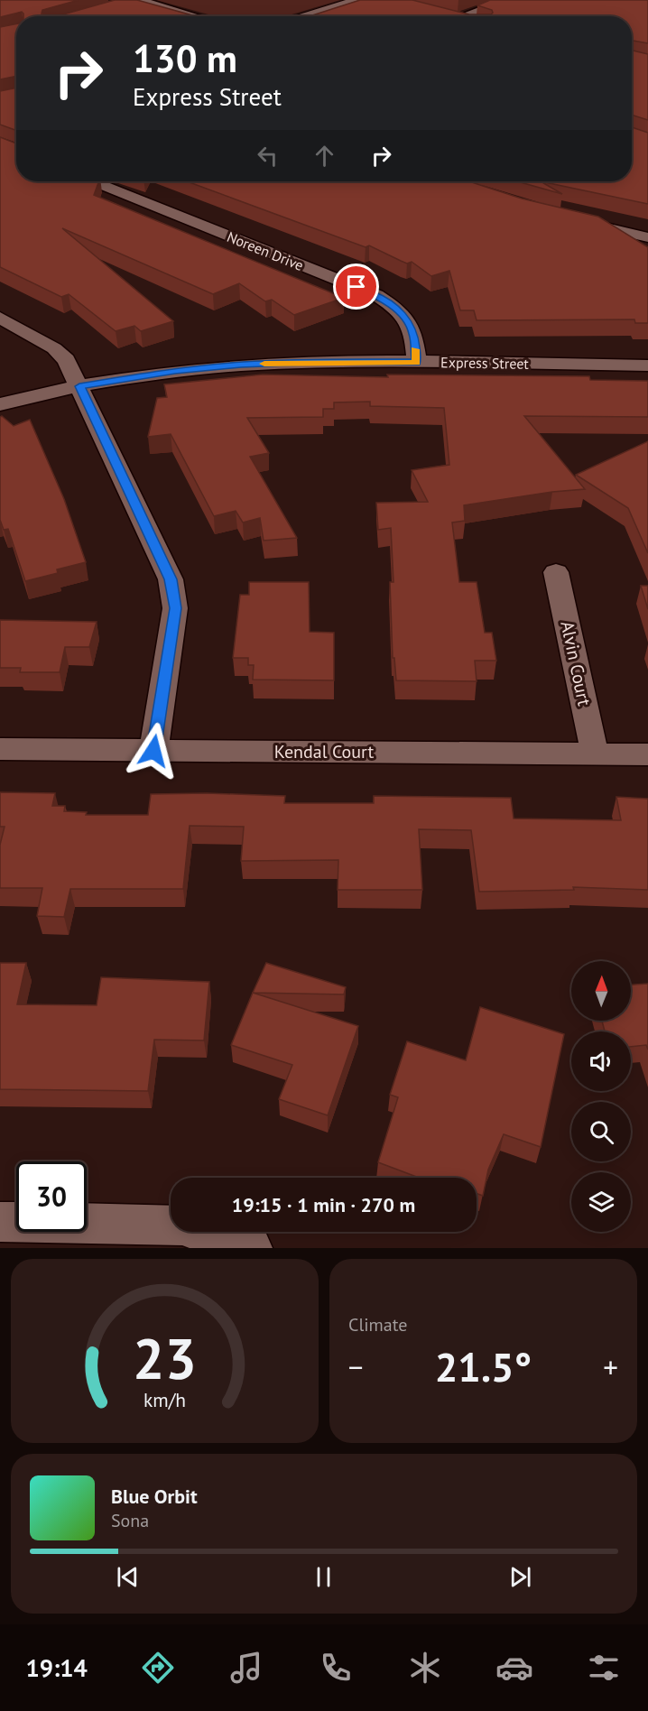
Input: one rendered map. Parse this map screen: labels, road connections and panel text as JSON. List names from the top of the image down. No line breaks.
{"streets":{"street":["Noreen Drive","Express Street","Alvin Court","Kendal Court"]},"crossings":[["Noreen Drive","Express Street"],["Alvin Court","Kendal Court"]],"north":"top","page":{"turn":["130 m","Express Street"],"limit":"30","trip":"19:15 · 1 min · 270 m","tile":"Climate","heat":["−","21.5°","+"],"song":["Blue Orbit","Sona"],"tabs":"19:14","gauge":["23","km/h"]}}
